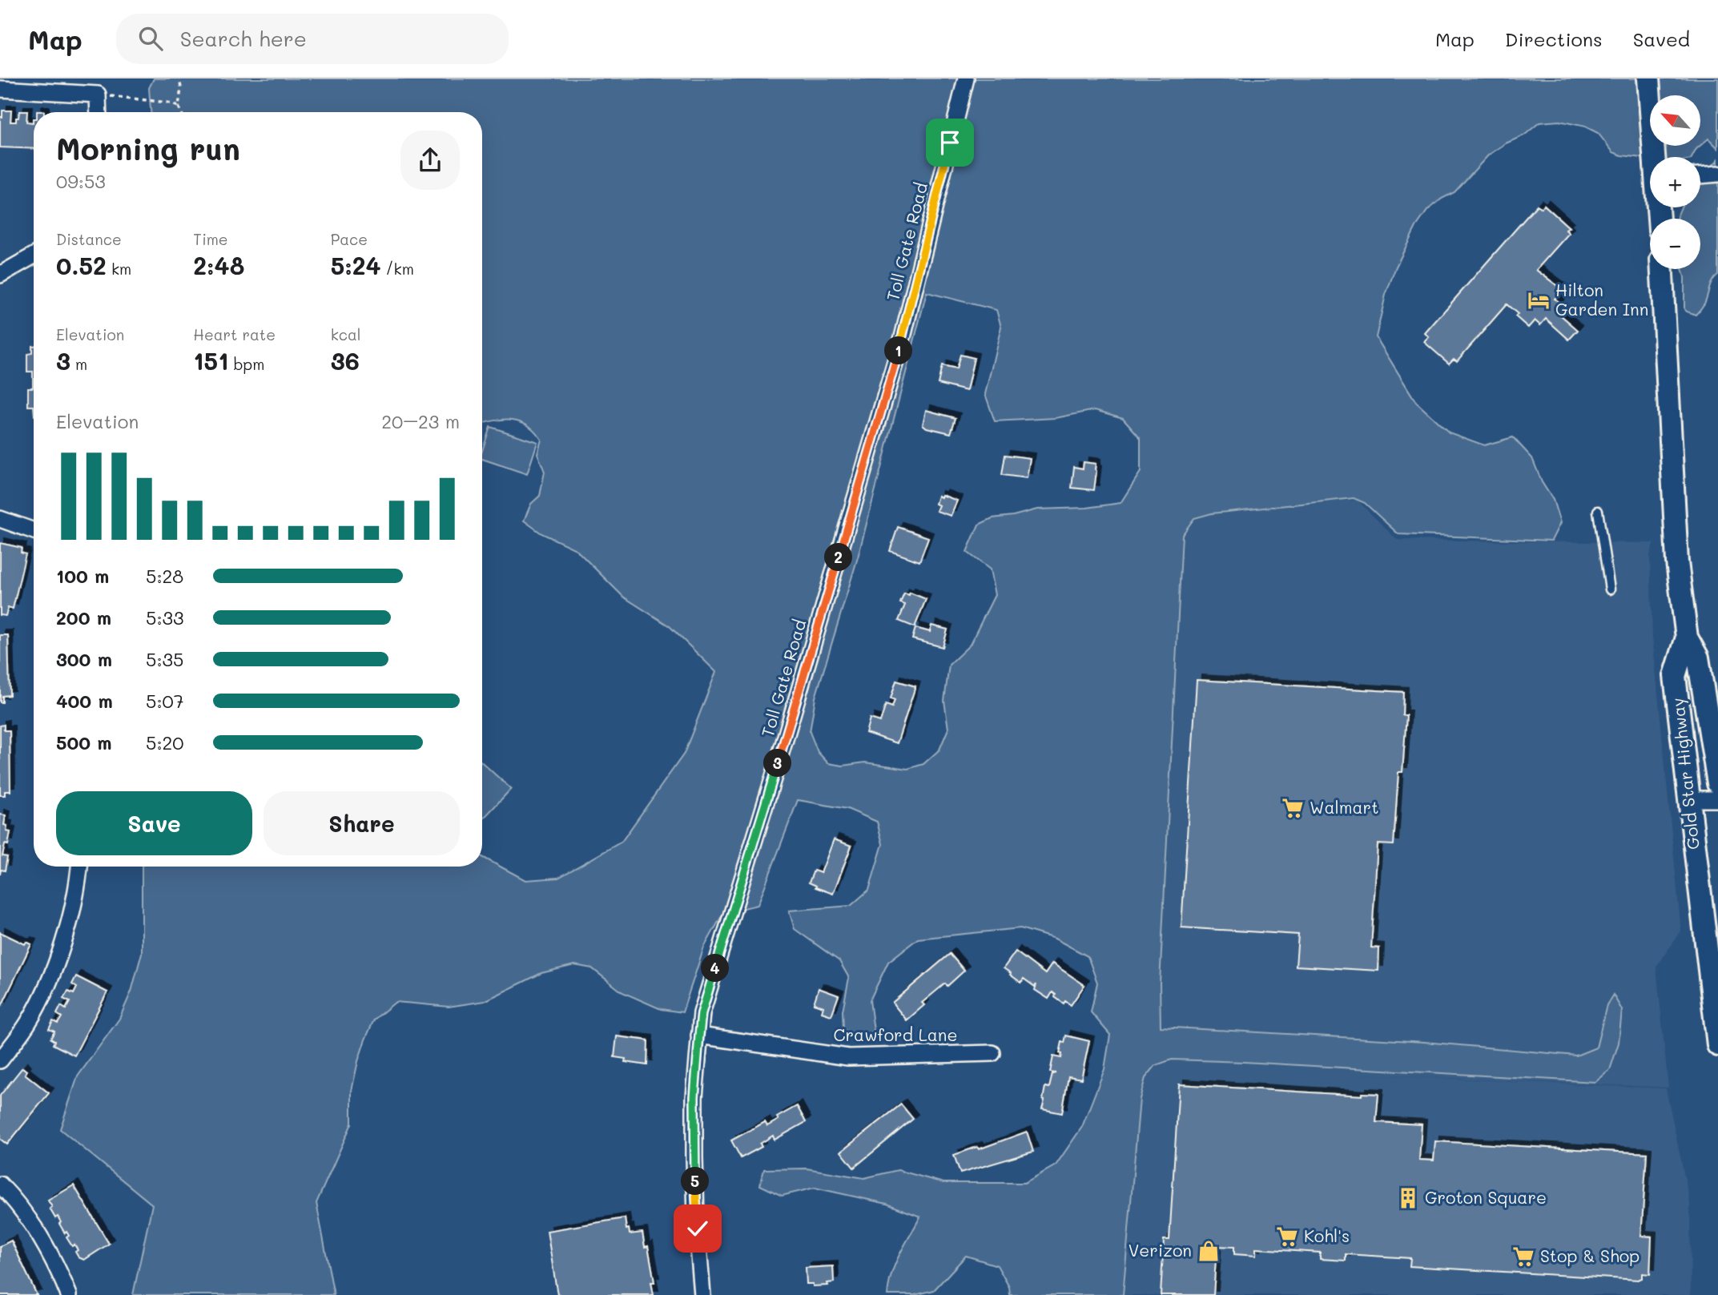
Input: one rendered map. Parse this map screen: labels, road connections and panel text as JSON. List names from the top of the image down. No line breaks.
{"streets":{"main road":["Gold Star Highway"],"street":["Toll Gate Road","Crawford Lane"]},"crossings":[["Toll Gate Road","Crawford Lane"]],"places":{"hotel":["Hilton Garden Inn"],"supermarket":["Walmart","Kohl's","Stop & Shop"],"building":["Groton Square"],"shop":["Verizon"]},"north":"top left","page":{"header":"Map","search":"Search here","nav":["Map","Directions","Saved"],"map_buttons":["+","−"],"heading":["Morning run","09:53"],"stats":[["Distance","0.52 km"],["Time","2:48"],["Pace","5:24 /km"],["Elevation","3 m"],["Heart rate","151 bpm"],["kcal","36"]],"pins":["1","2","3","4","5"],"chart":["Elevation","20–23 m"],"list":[{"name":"100 m","note":"5:28"},{"name":"200 m","note":"5:33"},{"name":"300 m","note":"5:35"},{"name":"400 m","note":"5:07"},{"name":"500 m","note":"5:20"}],"buttons":["Save","Share"]}}
